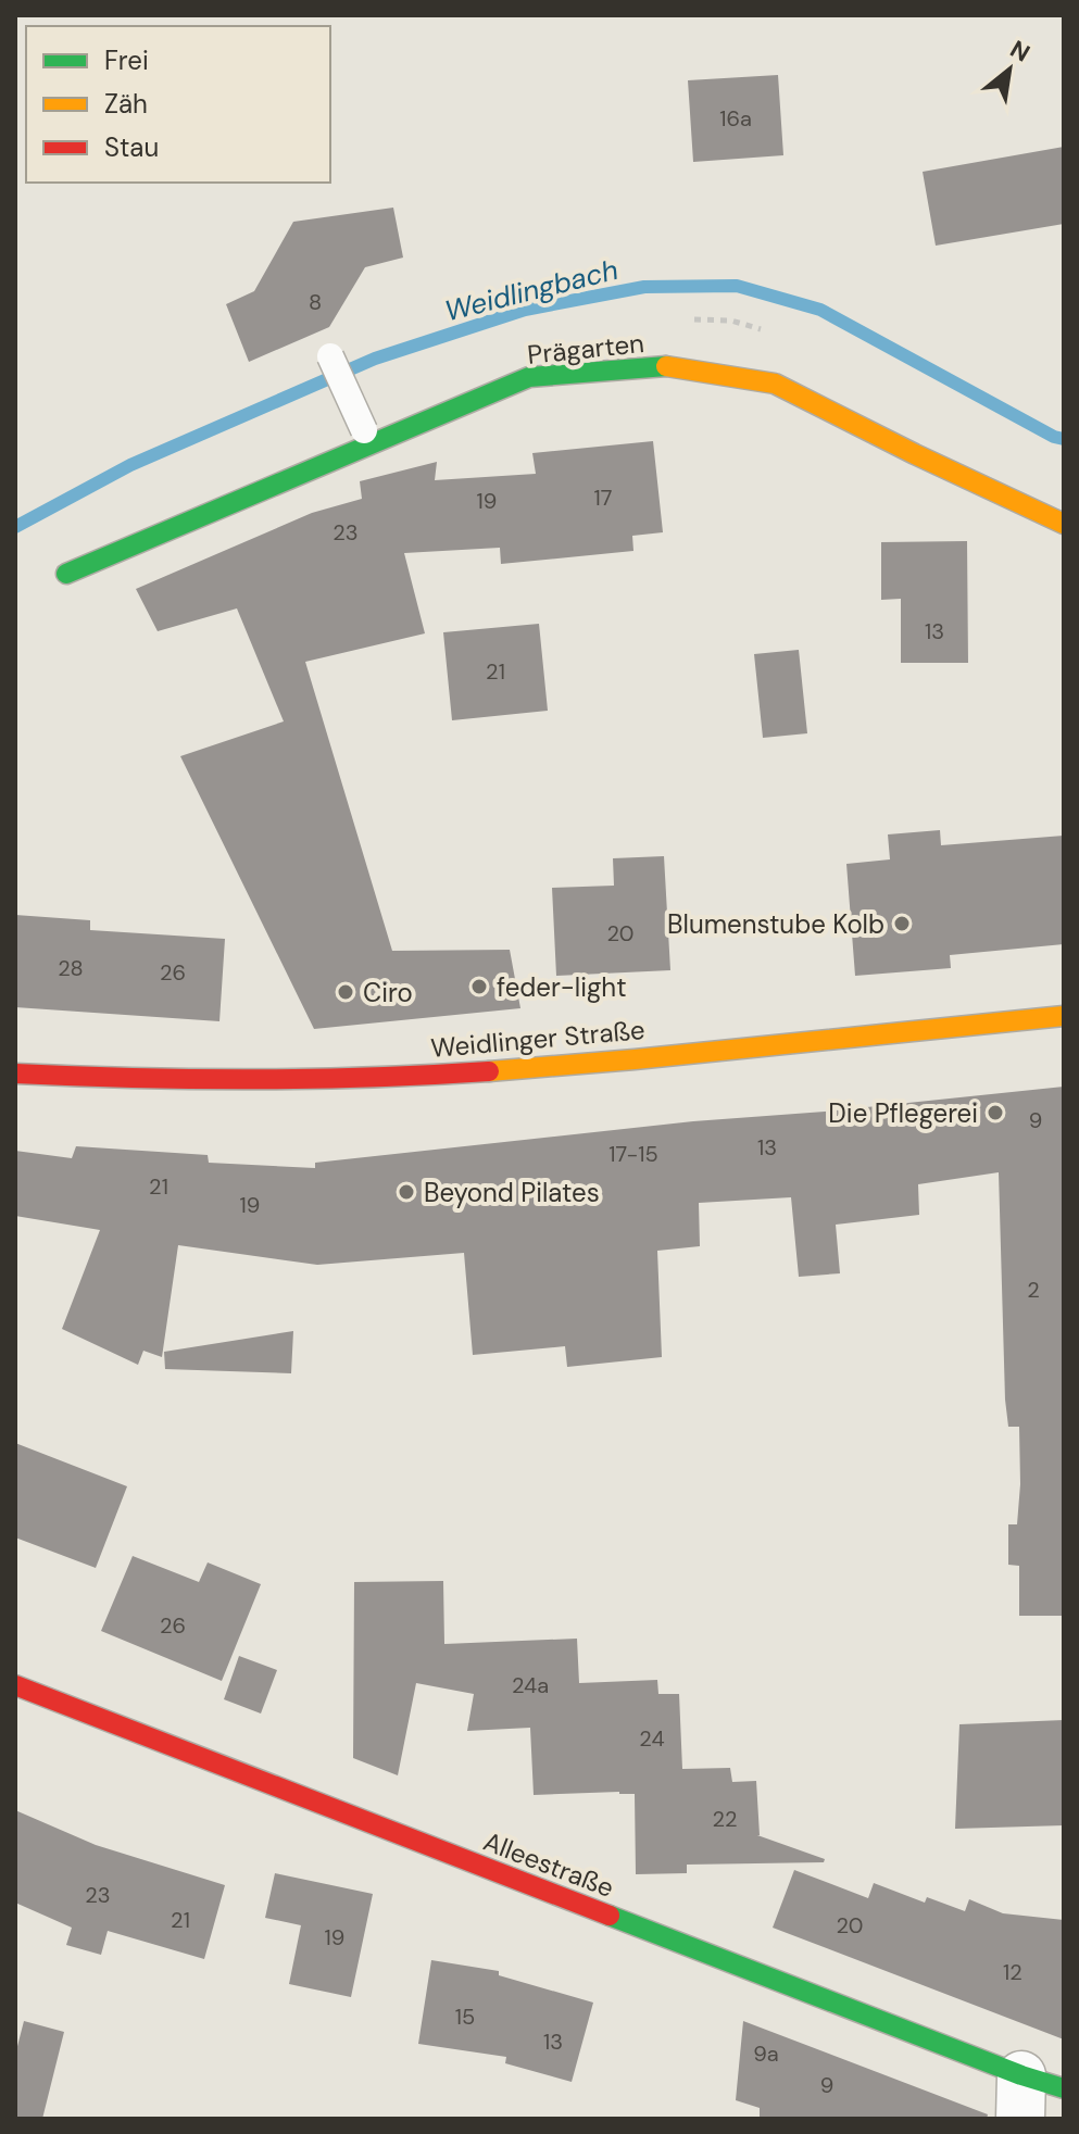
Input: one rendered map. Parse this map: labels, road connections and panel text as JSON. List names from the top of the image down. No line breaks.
{"streets":{"street":["Prägarten","Weidlinger Straße","Alleestraße"]},"water":["Weidlingbach"],"places":["Blumenstube Kolb","feder-light","Ciro","Die Pflegerei","Beyond Pilates"],"house_numbers":["16a","8","17","19","23","13","21","20","28","26","9","13","17-15","21","19","2","26","24a","24","22","23","21","20","19","12","15","13","9a","9"],"legend":["Frei","Zäh","Stau"],"north":"top right"}
